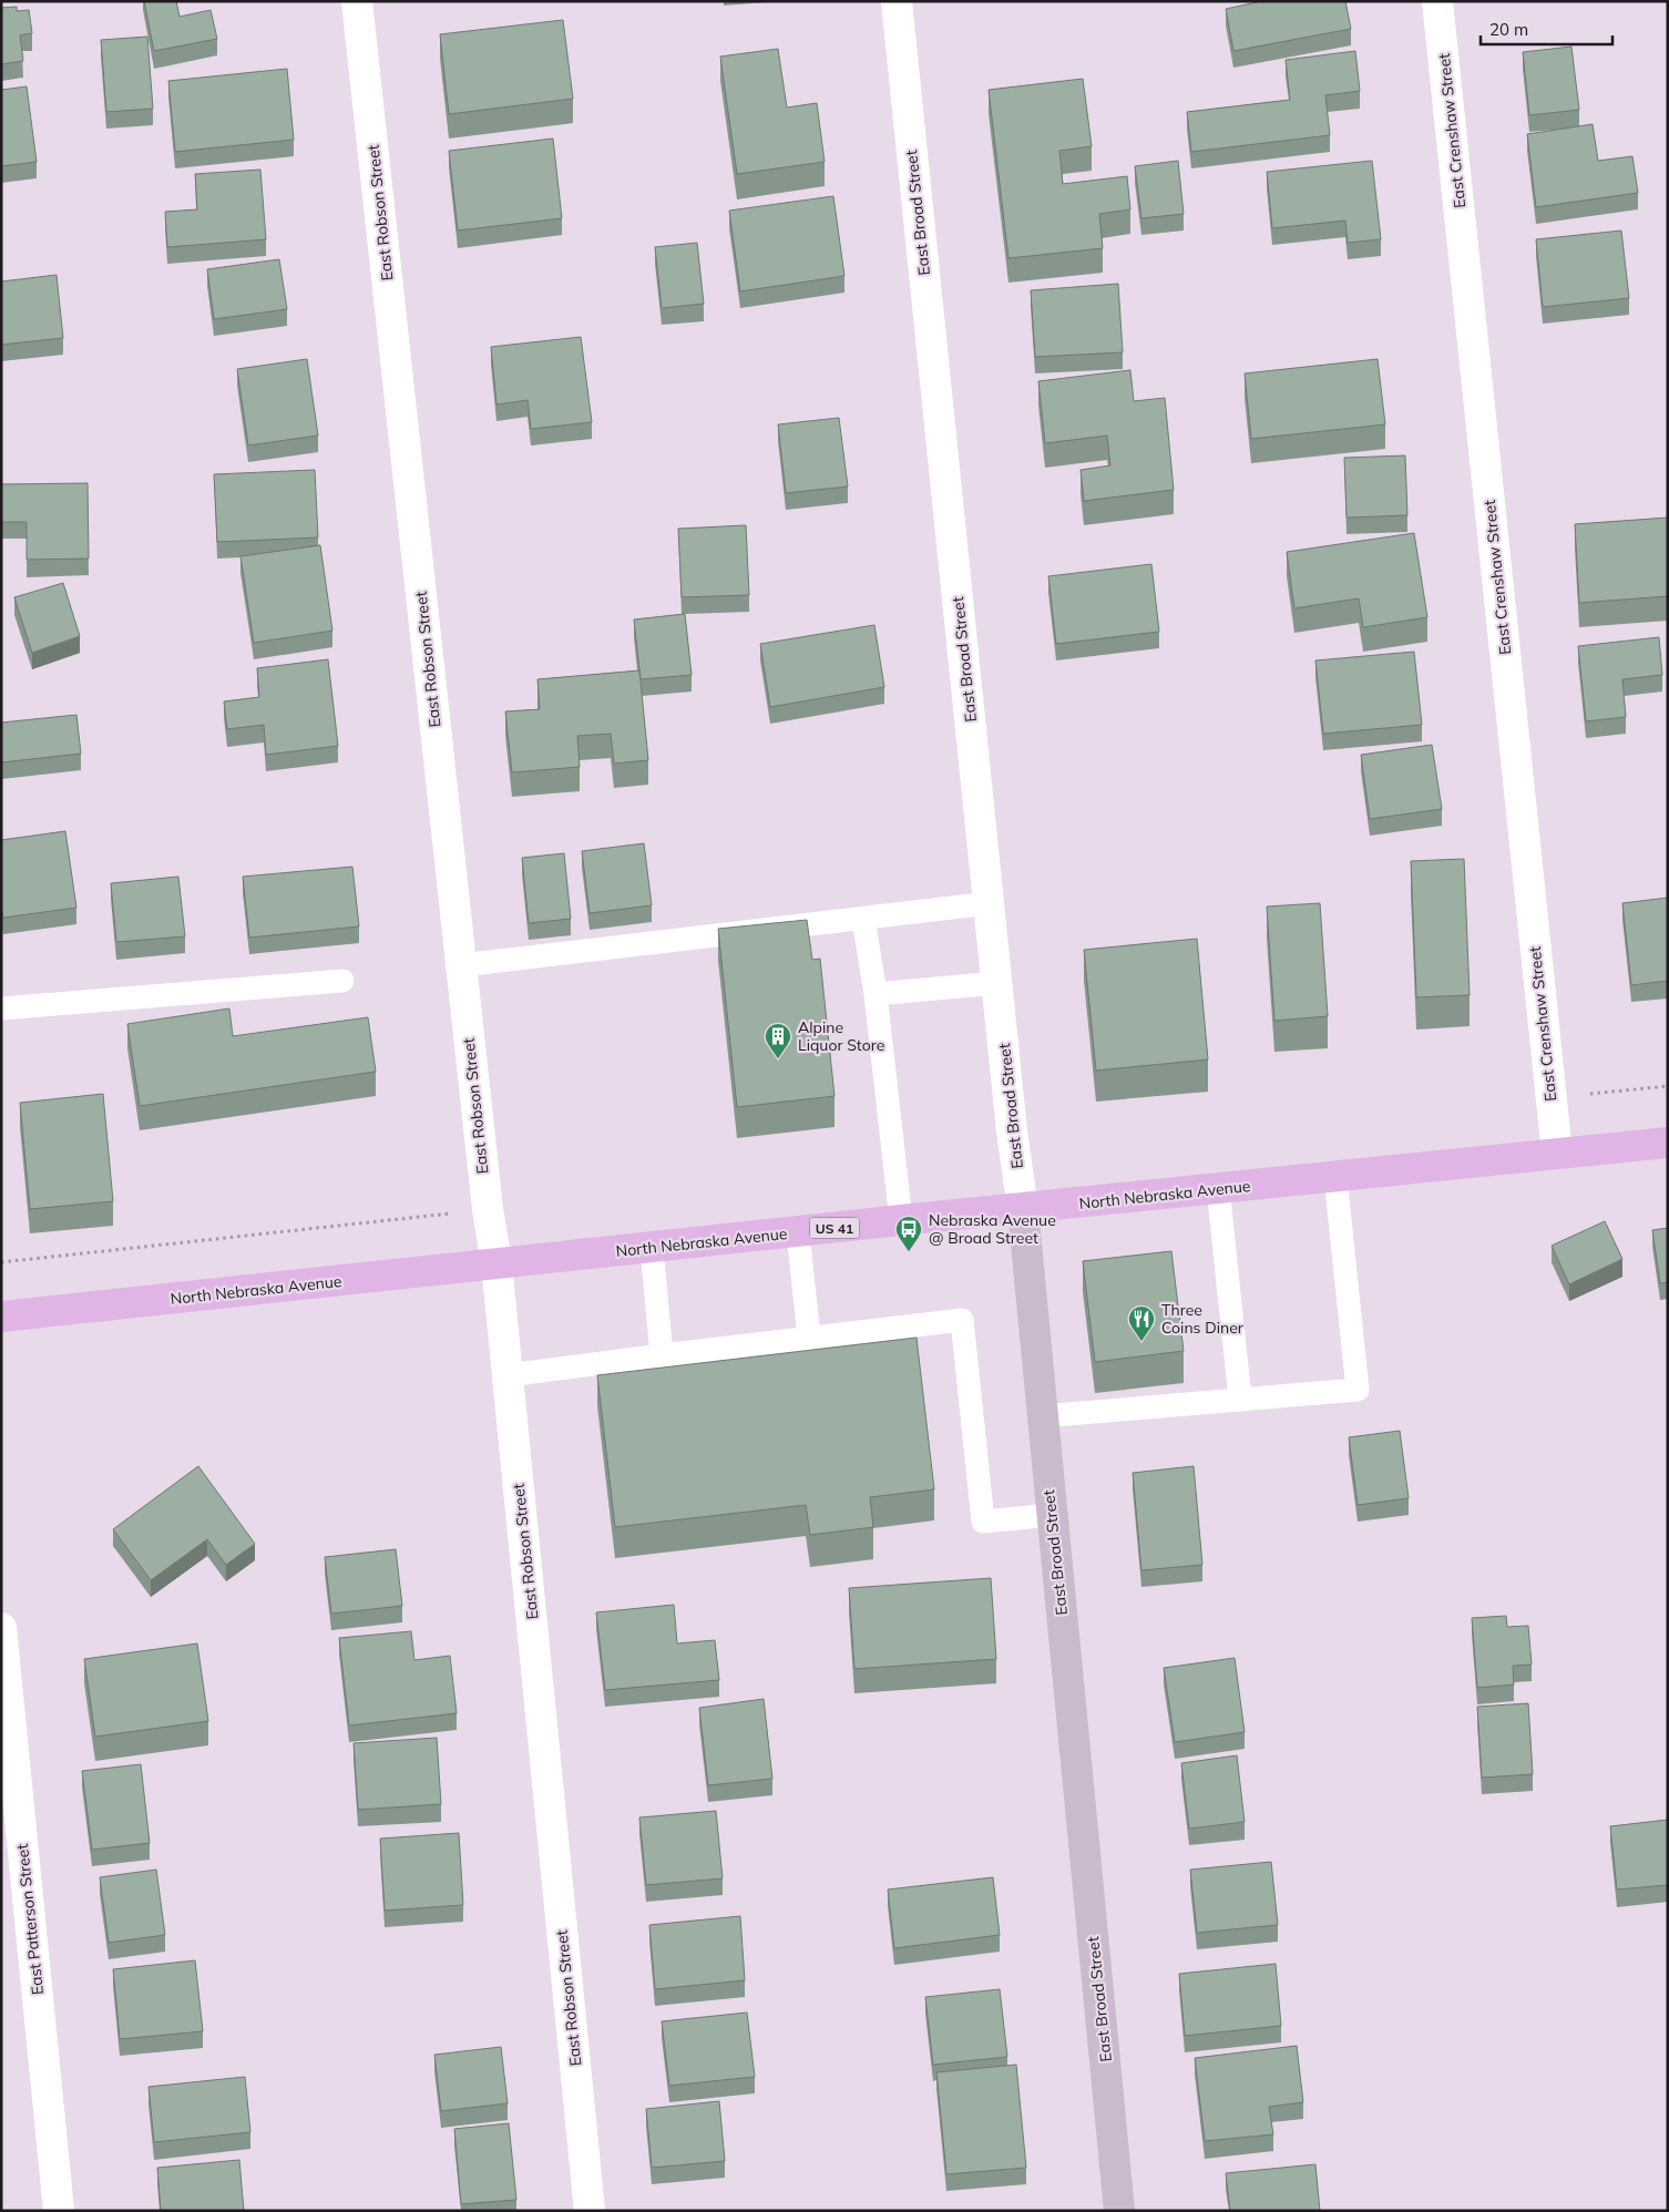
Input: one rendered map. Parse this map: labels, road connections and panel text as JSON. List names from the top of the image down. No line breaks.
{"streets":{"main road":["North Nebraska Avenue","US 41"],"street":["East Crenshaw Street","East Robson Street","East Broad Street","East Patterson Street"]},"crossings":[["East Crenshaw Street","North Nebraska Avenue"],["East Robson Street","North Nebraska Avenue"],["East Broad Street","North Nebraska Avenue"]],"places":{"building":["Alpine Liquor Store"],"bus stop":["Nebraska Avenue @ Broad Street"],"restaurant":["Three Coins Diner"]},"scale_bar":"20 m"}
